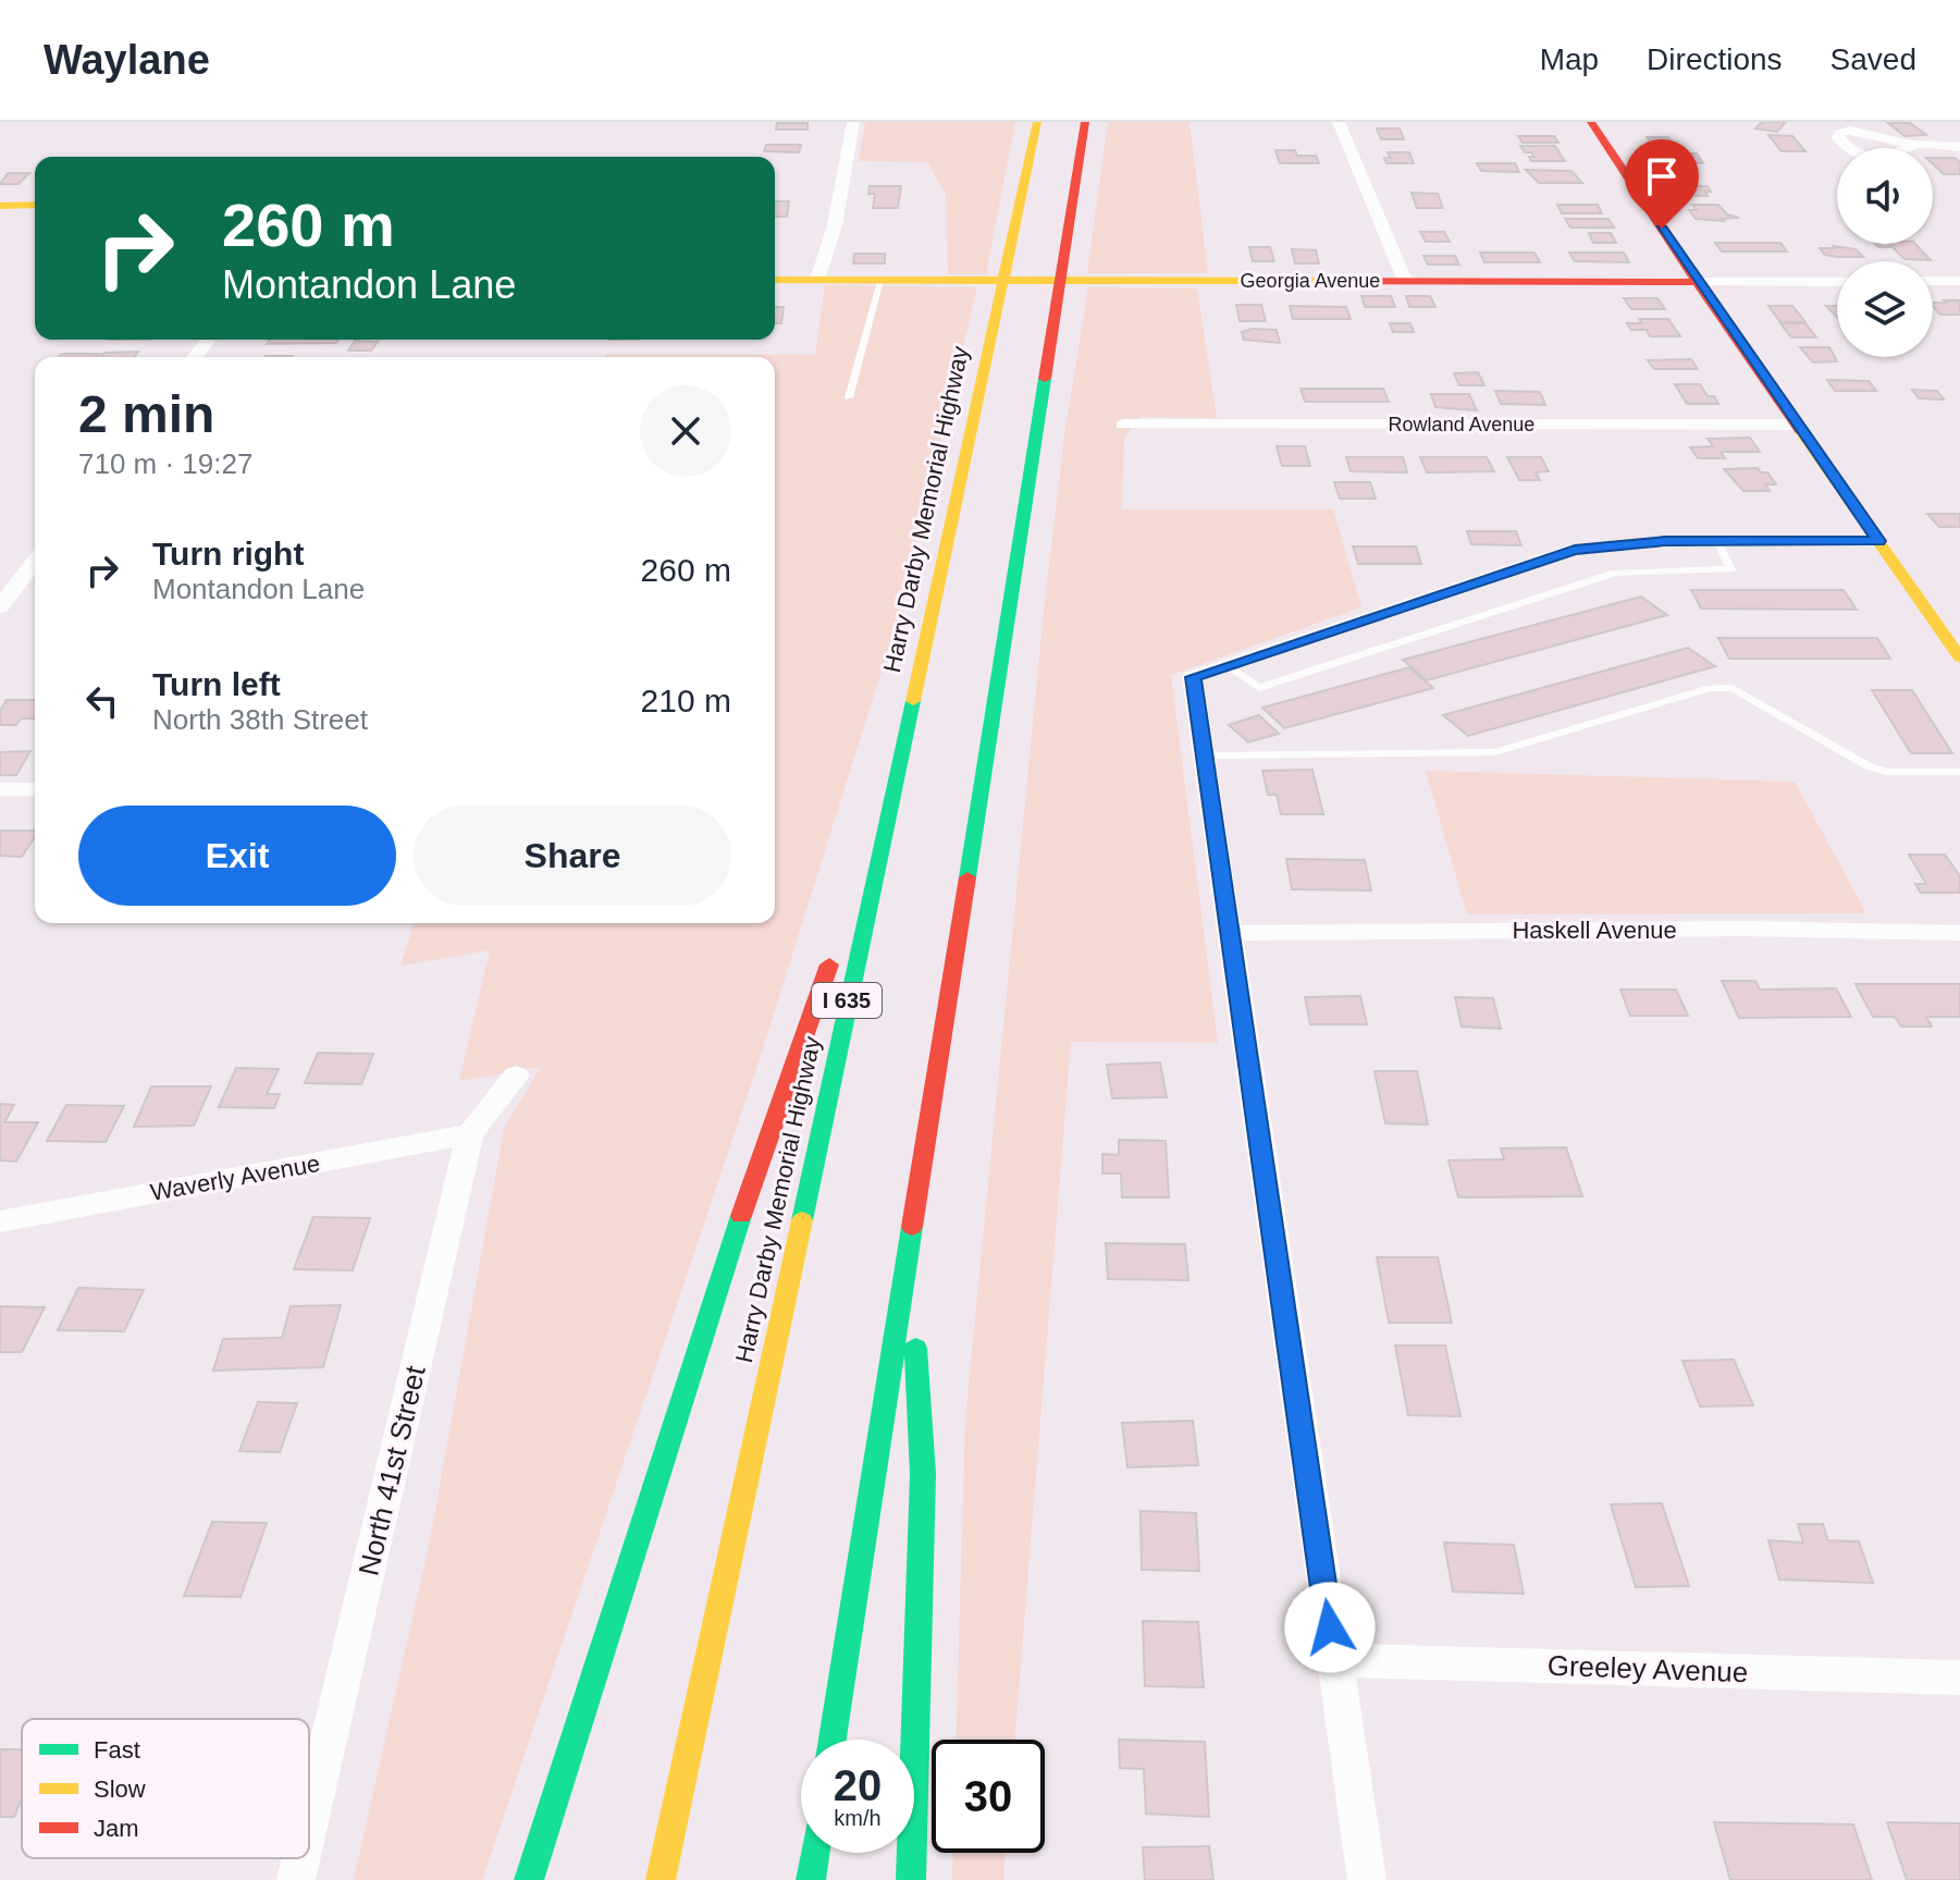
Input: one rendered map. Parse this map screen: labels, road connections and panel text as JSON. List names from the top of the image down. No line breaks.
{"streets":{"main road":["Georgia Avenue","Harry Darby Memorial Highway","I 635"],"street":["Rowland Avenue","Haskell Avenue","Waverly Avenue","North 41st Street","Greeley Avenue"]},"crossings":[["Waverly Avenue","North 41st Street"]],"legend":["Fast","Slow","Jam"],"page":{"header":"Waylane","nav":["Map","Directions","Saved"],"turn":["260 m","Montandon Lane"],"heading":["2 min","710 m · 19:27"],"list":[{"name":"Turn right","note":"Montandon Lane","value":"260 m"},{"name":"Turn left","note":"North 38th Street","value":"210 m"}],"buttons":["Exit","Share"],"speed":"20 km/h","limit":"30"}}
